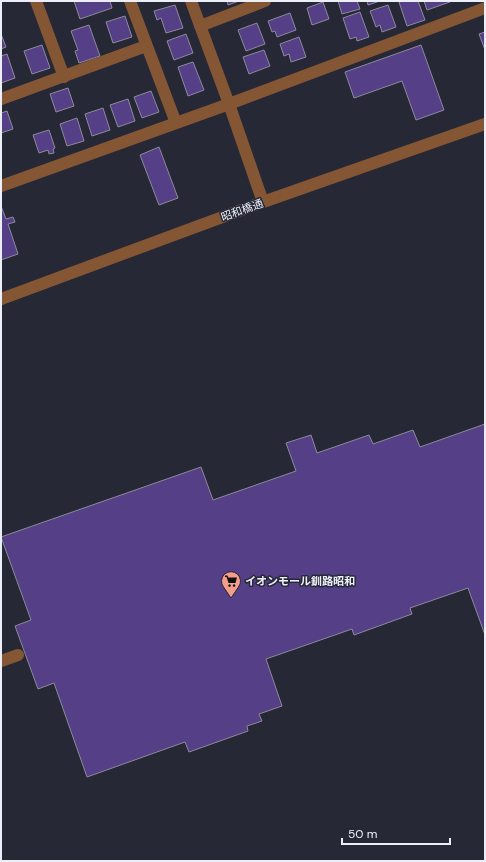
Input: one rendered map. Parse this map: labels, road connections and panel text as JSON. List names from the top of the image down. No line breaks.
{"streets":{"street":["昭和橋通"]},"places":{"supermarket":["イオンモール釧路昭和"]},"scale_bar":"50 m"}
